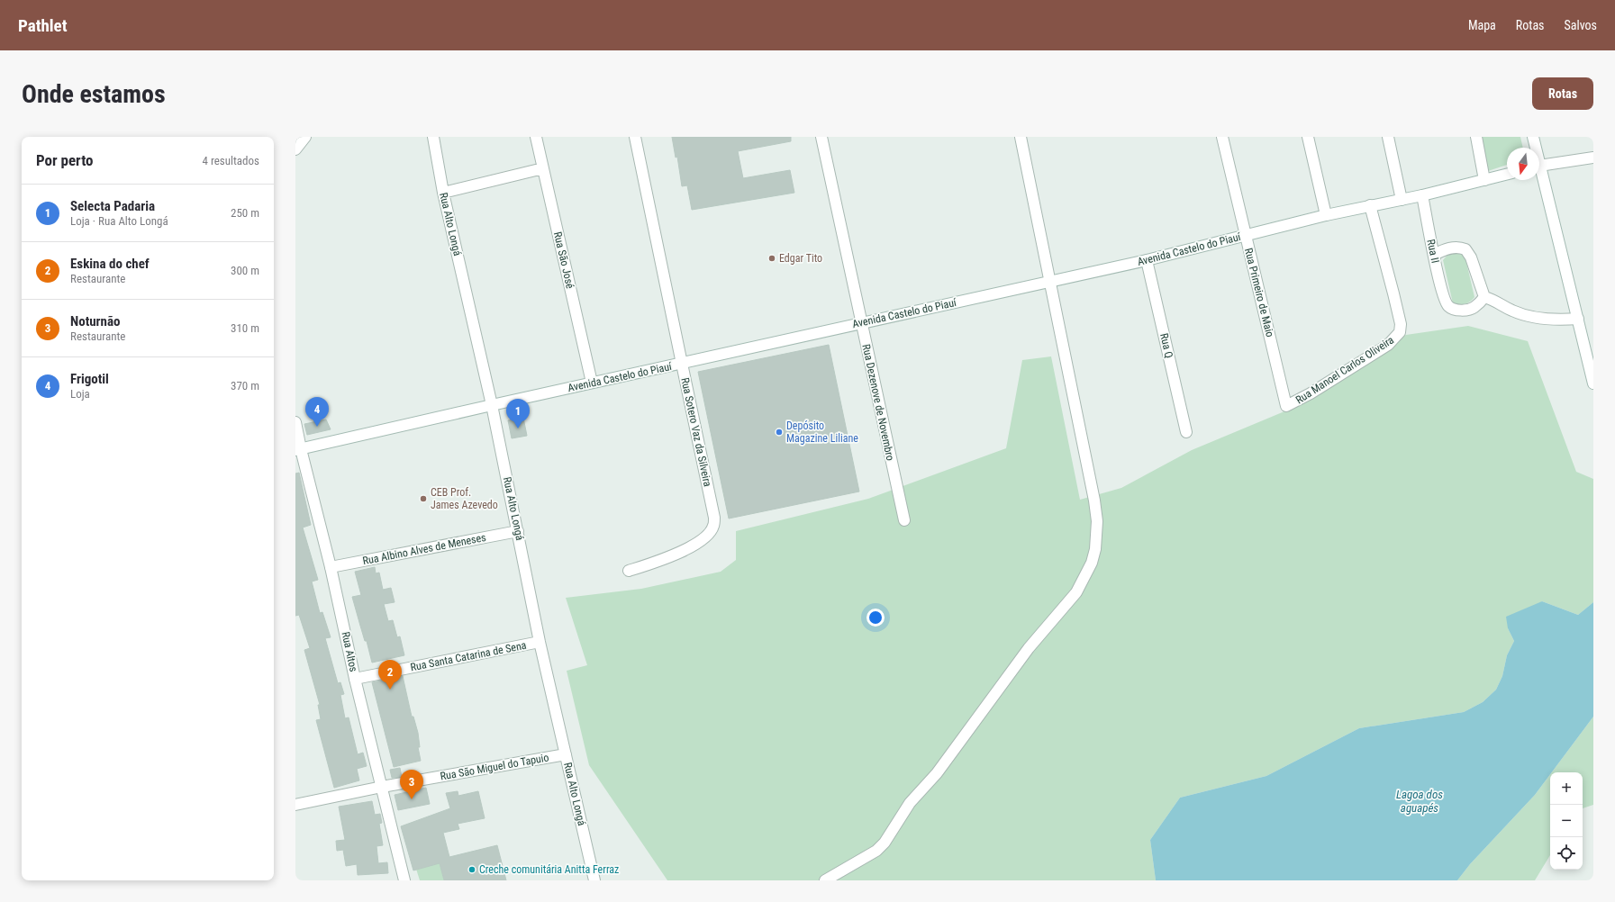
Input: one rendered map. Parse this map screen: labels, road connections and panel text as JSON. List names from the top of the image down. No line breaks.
{"streets":{"street":["Rua Alto Longá","Avenida Castelo do Piauí","Rua II","Rua São José","Rua Primeiro de Maio","Rua Q","Rua Manoel Carlos Oliveira","Rua Dezenove de Novembro","Rua Sotero Vaz da Silveira","Rua Albino Alves de Meneses","Rua Altos","Rua Santa Catarina de Sena","Rua São Miguel do Tapuio"]},"crossings":[["Rua Alto Longá","Avenida Castelo do Piauí"],["Rua Alto Longá","Rua Albino Alves de Meneses"],["Rua Alto Longá","Rua Santa Catarina de Sena"],["Rua Alto Longá","Rua São Miguel do Tapuio"],["Avenida Castelo do Piauí","Rua II"],["Avenida Castelo do Piauí","Rua São José"],["Avenida Castelo do Piauí","Rua Primeiro de Maio"],["Avenida Castelo do Piauí","Rua Q"],["Avenida Castelo do Piauí","Rua Manoel Carlos Oliveira"],["Avenida Castelo do Piauí","Rua Dezenove de Novembro"],["Avenida Castelo do Piauí","Rua Sotero Vaz da Silveira"],["Avenida Castelo do Piauí","Rua Altos"],["Rua Primeiro de Maio","Rua Manoel Carlos Oliveira"],["Rua Albino Alves de Meneses","Rua Altos"],["Rua Altos","Rua Santa Catarina de Sena"],["Rua Altos","Rua São Miguel do Tapuio"]],"water":["Lagoa dos aguapés"],"places":["Edgar Tito","Depósito Magazine Liliane","CEB Prof. James Azevedo","Creche comunitária Anitta Ferraz"],"north":"bottom","page":{"header":"Pathlet","nav":["Mapa","Rotas","Salvos"],"buttons":"Rotas","title":"Onde estamos","heading":["Por perto","4 resultados"],"list":[{"mark":"1","name":"Selecta Padaria","note":"Loja · Rua Alto Longá","value":"250 m"},{"mark":"2","name":"Eskina do chef","note":"Restaurante","value":"300 m"},{"mark":"3","name":"Noturnão","note":"Restaurante","value":"310 m"},{"mark":"4","name":"Frigotil","note":"Loja","value":"370 m"}],"pins":["4","1","2","3"],"map_buttons":["+","−"]}}
